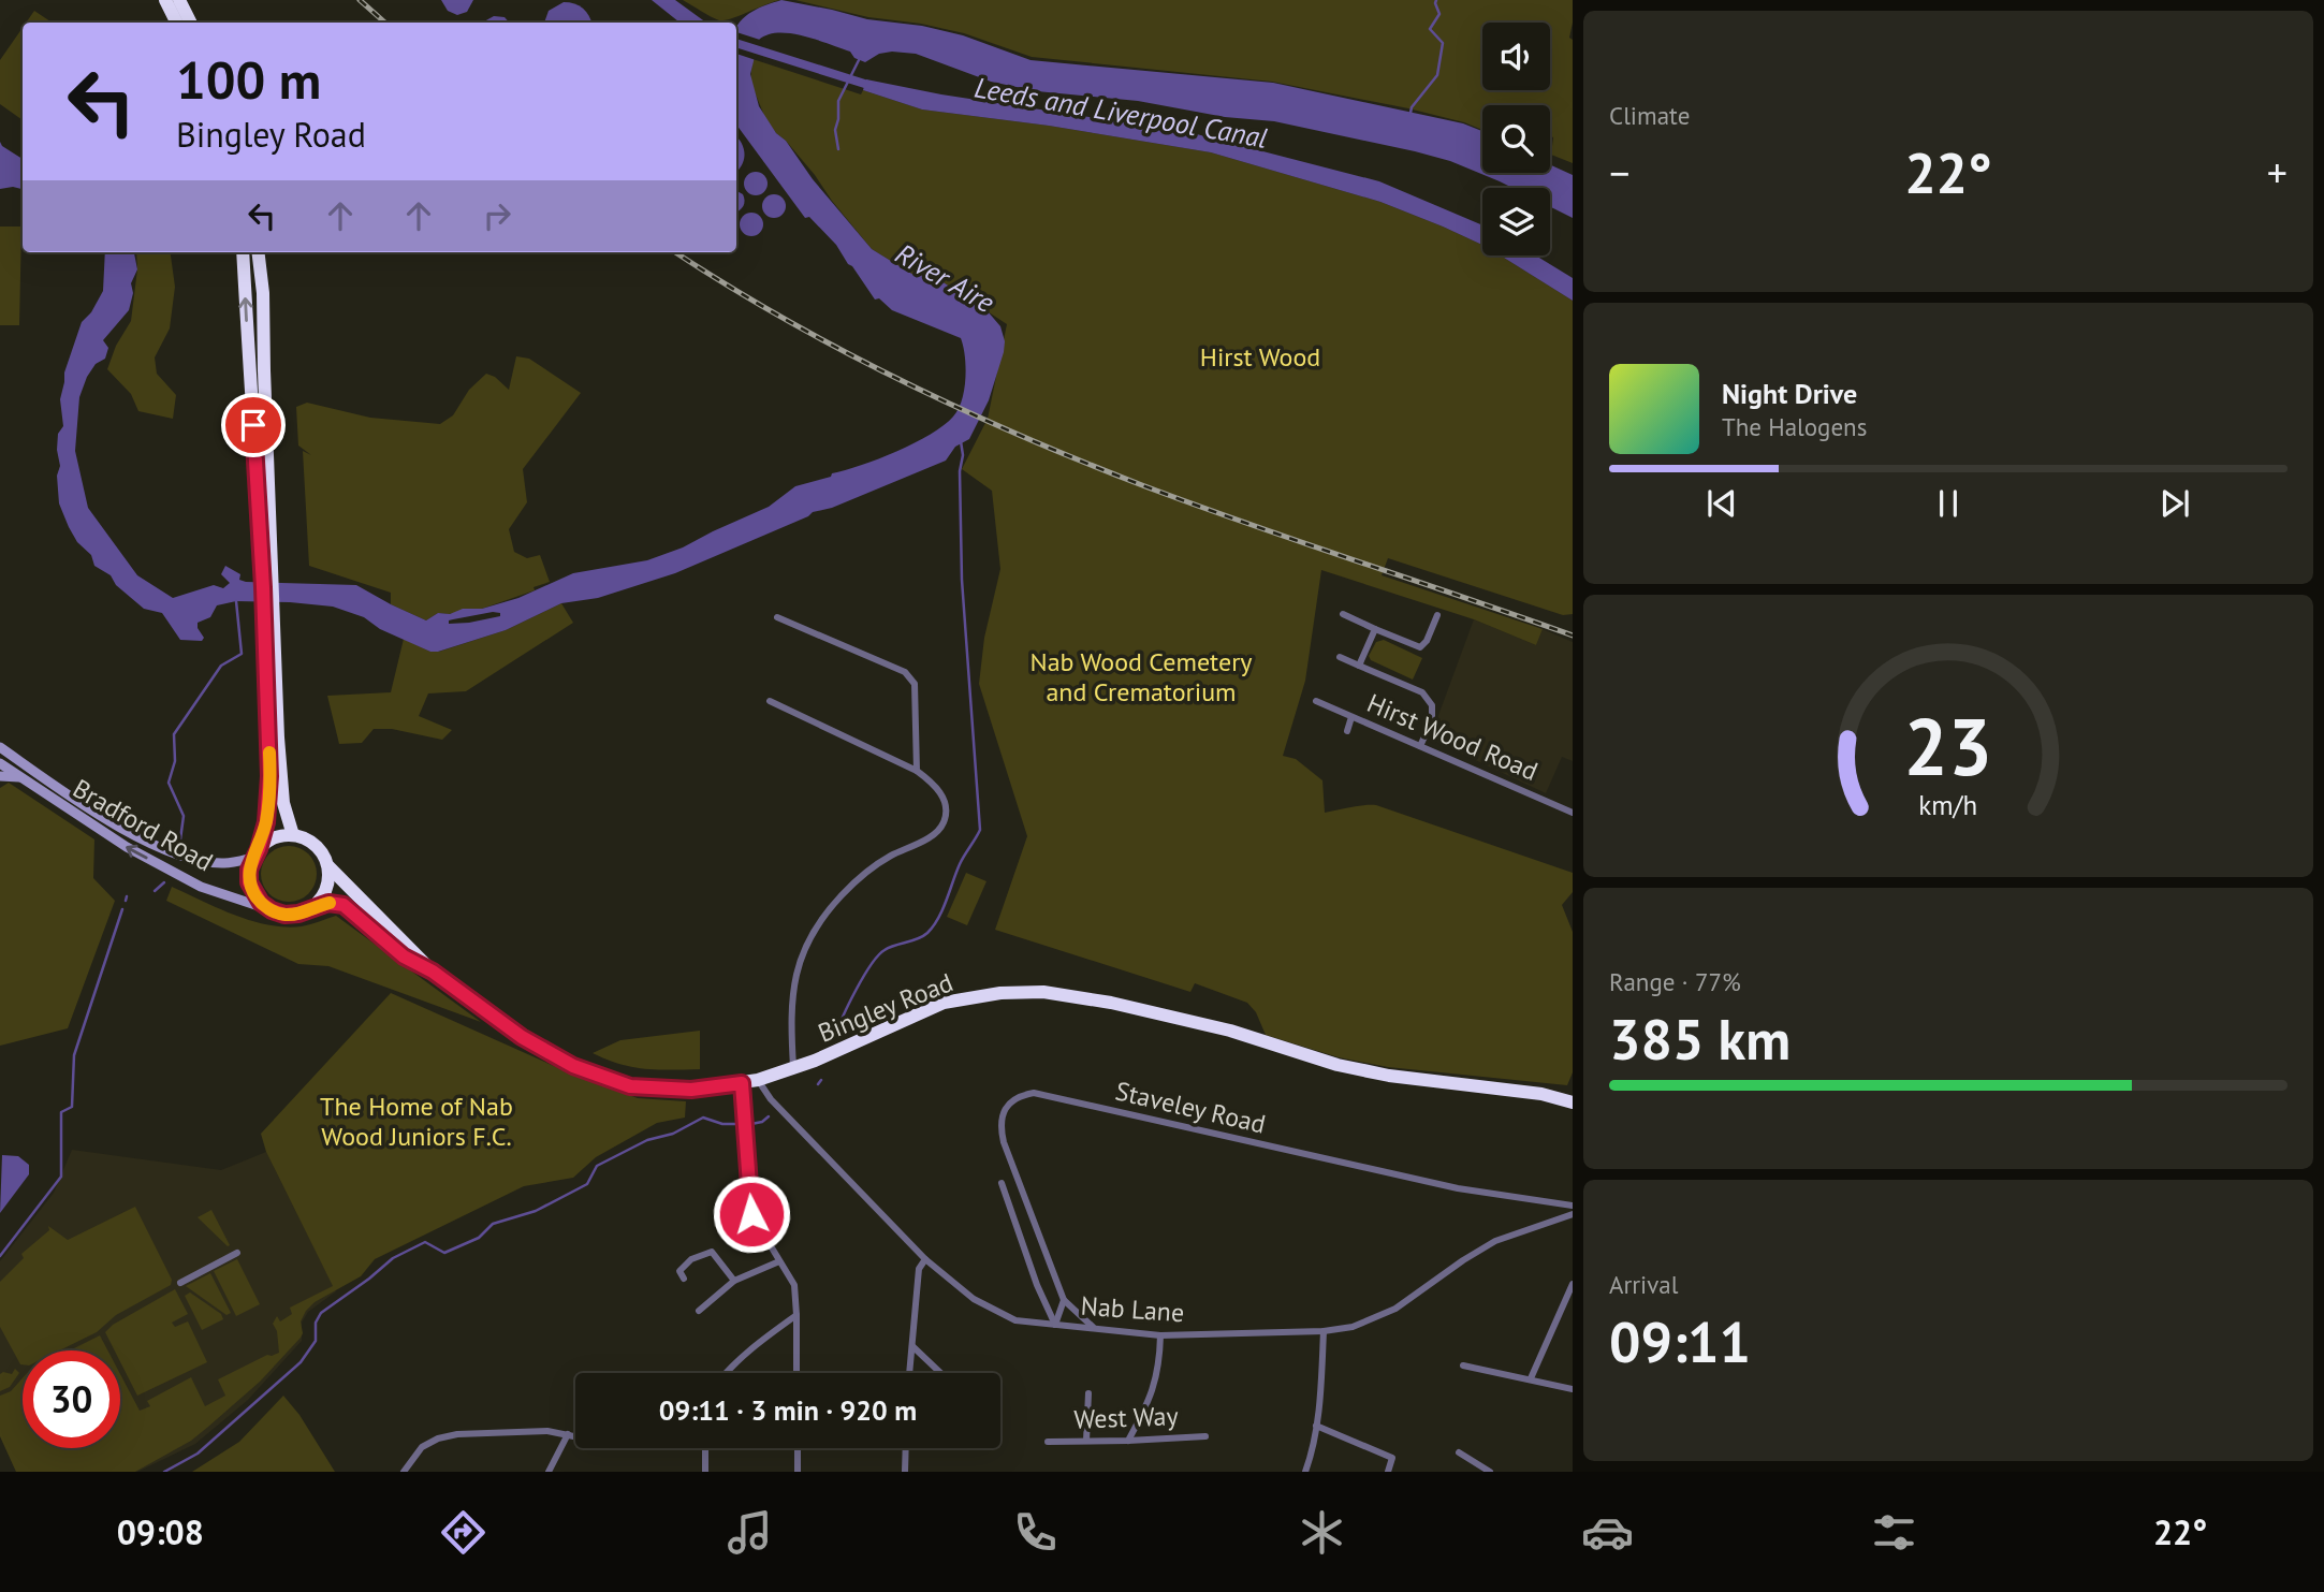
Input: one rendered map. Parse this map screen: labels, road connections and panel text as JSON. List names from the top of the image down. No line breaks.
{"streets":{"highway":["Bingley Road"],"main road":["Bradford Road"],"street":["Hirst Wood Road","Staveley Road","Nab Lane","West Way"]},"crossings":[["Bradford Road","Bingley Road"],["Bingley Road","Nab Lane"],["Staveley Road","Nab Lane"]],"water":["Leeds and Liverpool Canal","River Aire"],"parks":["Hirst Wood","Nab Wood Cemetery and Crematorium","The Home of Nab Wood Juniors F.C."],"page":{"tile":["Climate",["Range · 77%","385 km"],["Arrival","09:11"]],"turn":["100 m","Bingley Road"],"heat":["−","22°","+"],"song":["Night Drive","The Halogens"],"limit":"30","trip":"09:11 · 3 min · 920 m","tabs":["09:08","22°"],"gauge":["23","km/h"]}}
